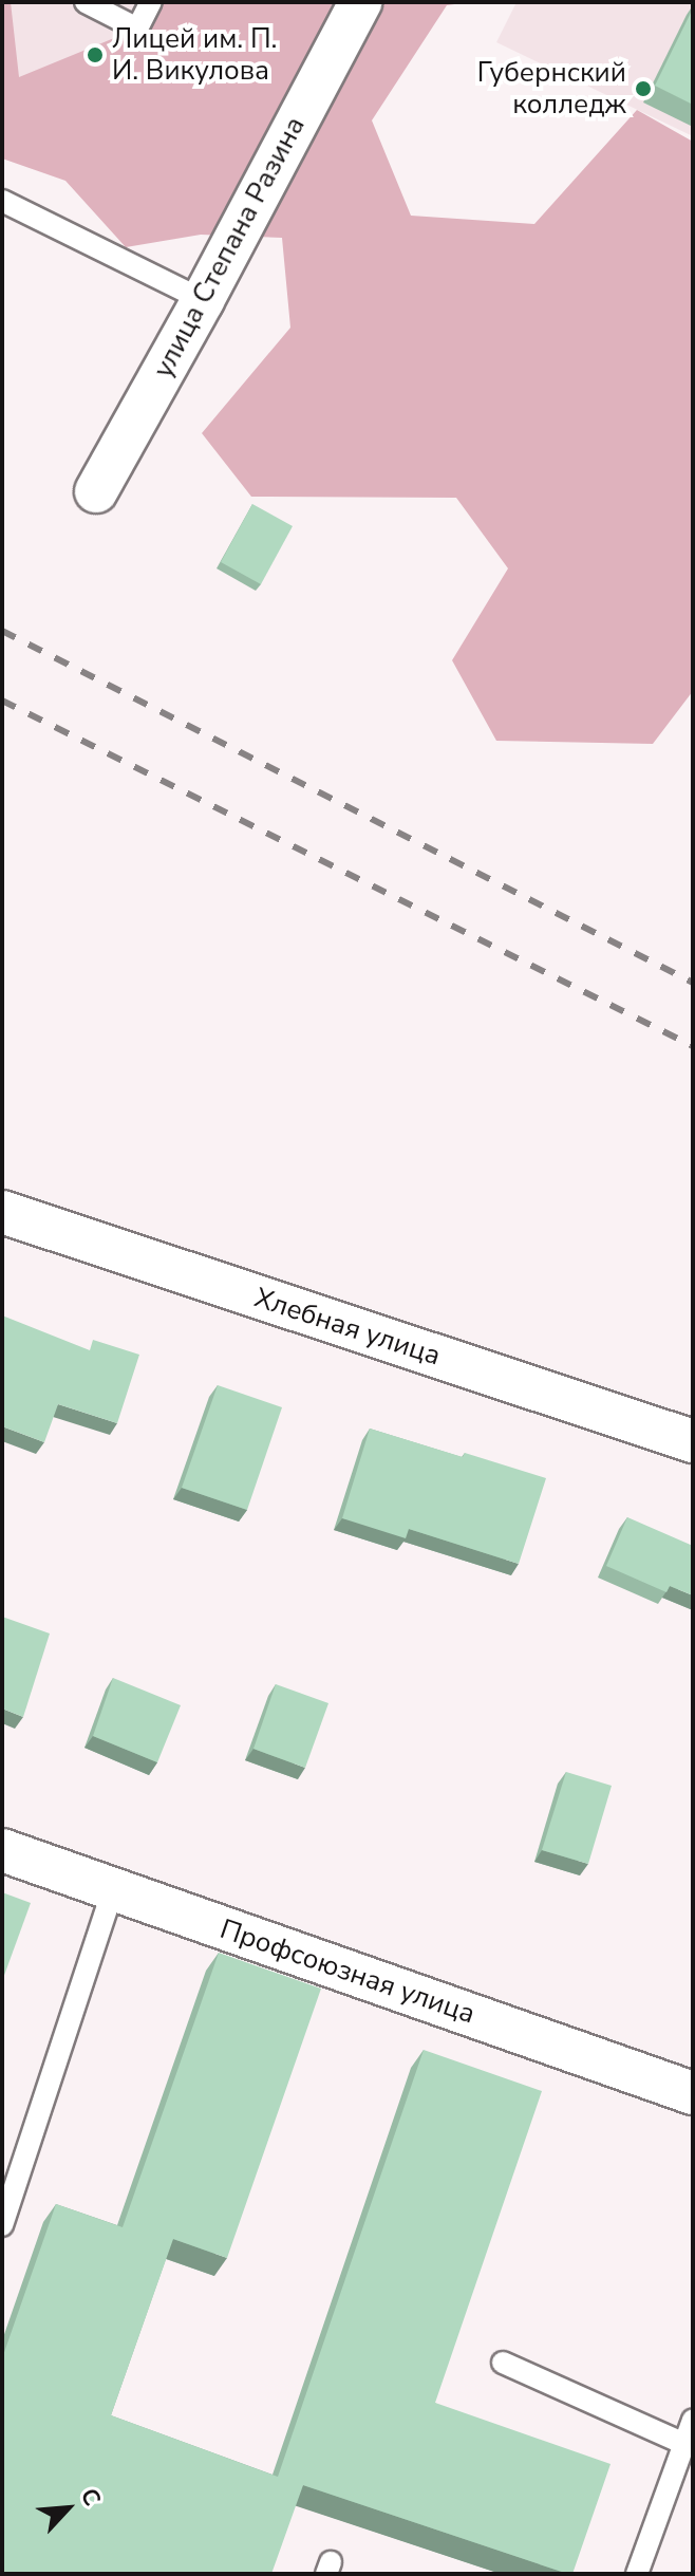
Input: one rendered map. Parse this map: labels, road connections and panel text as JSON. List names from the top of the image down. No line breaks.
{"streets":{"street":["улица Степана Разина","Хлебная улица","Профсоюзная улица"]},"places":["Лицей им. П. И. Викулова","Губернский колледж"],"north":"top right"}
